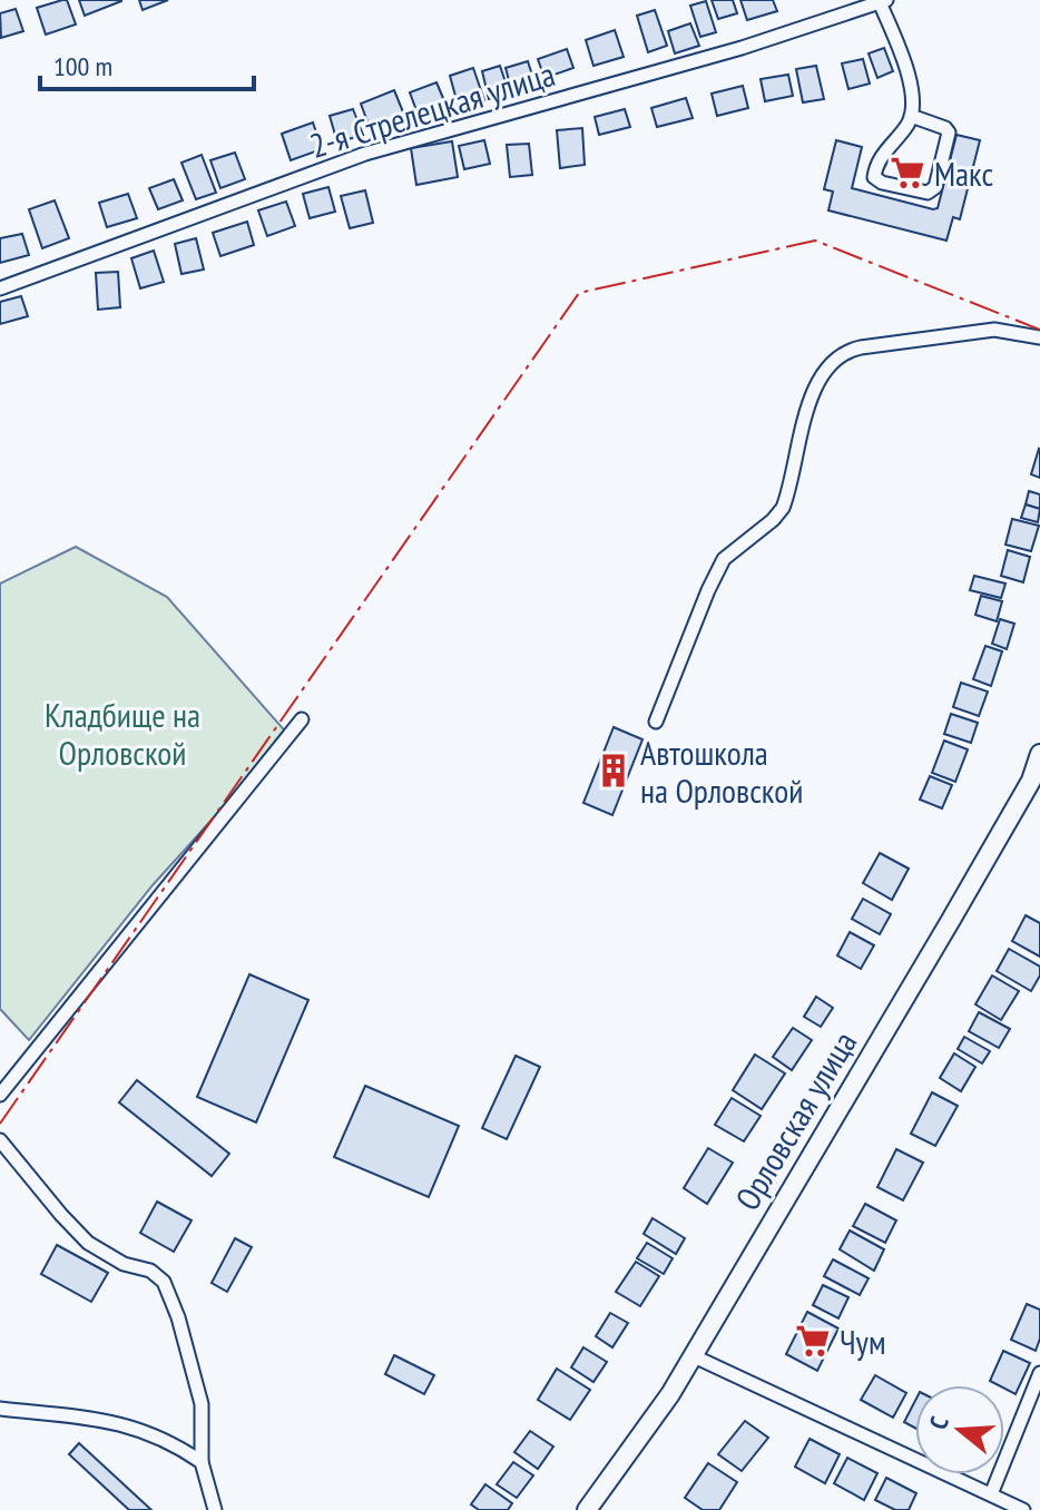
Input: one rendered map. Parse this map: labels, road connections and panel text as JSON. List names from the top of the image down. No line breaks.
{"streets":{"main road":["Орловская улица"],"street":["2-я Стрелецкая улица"]},"parks":["Кладбище на Орловской"],"places":{"supermarket":["Макс","Чум"],"building":["Автошкола на Орловской"]},"scale_bar":"100 m","north":"left"}
